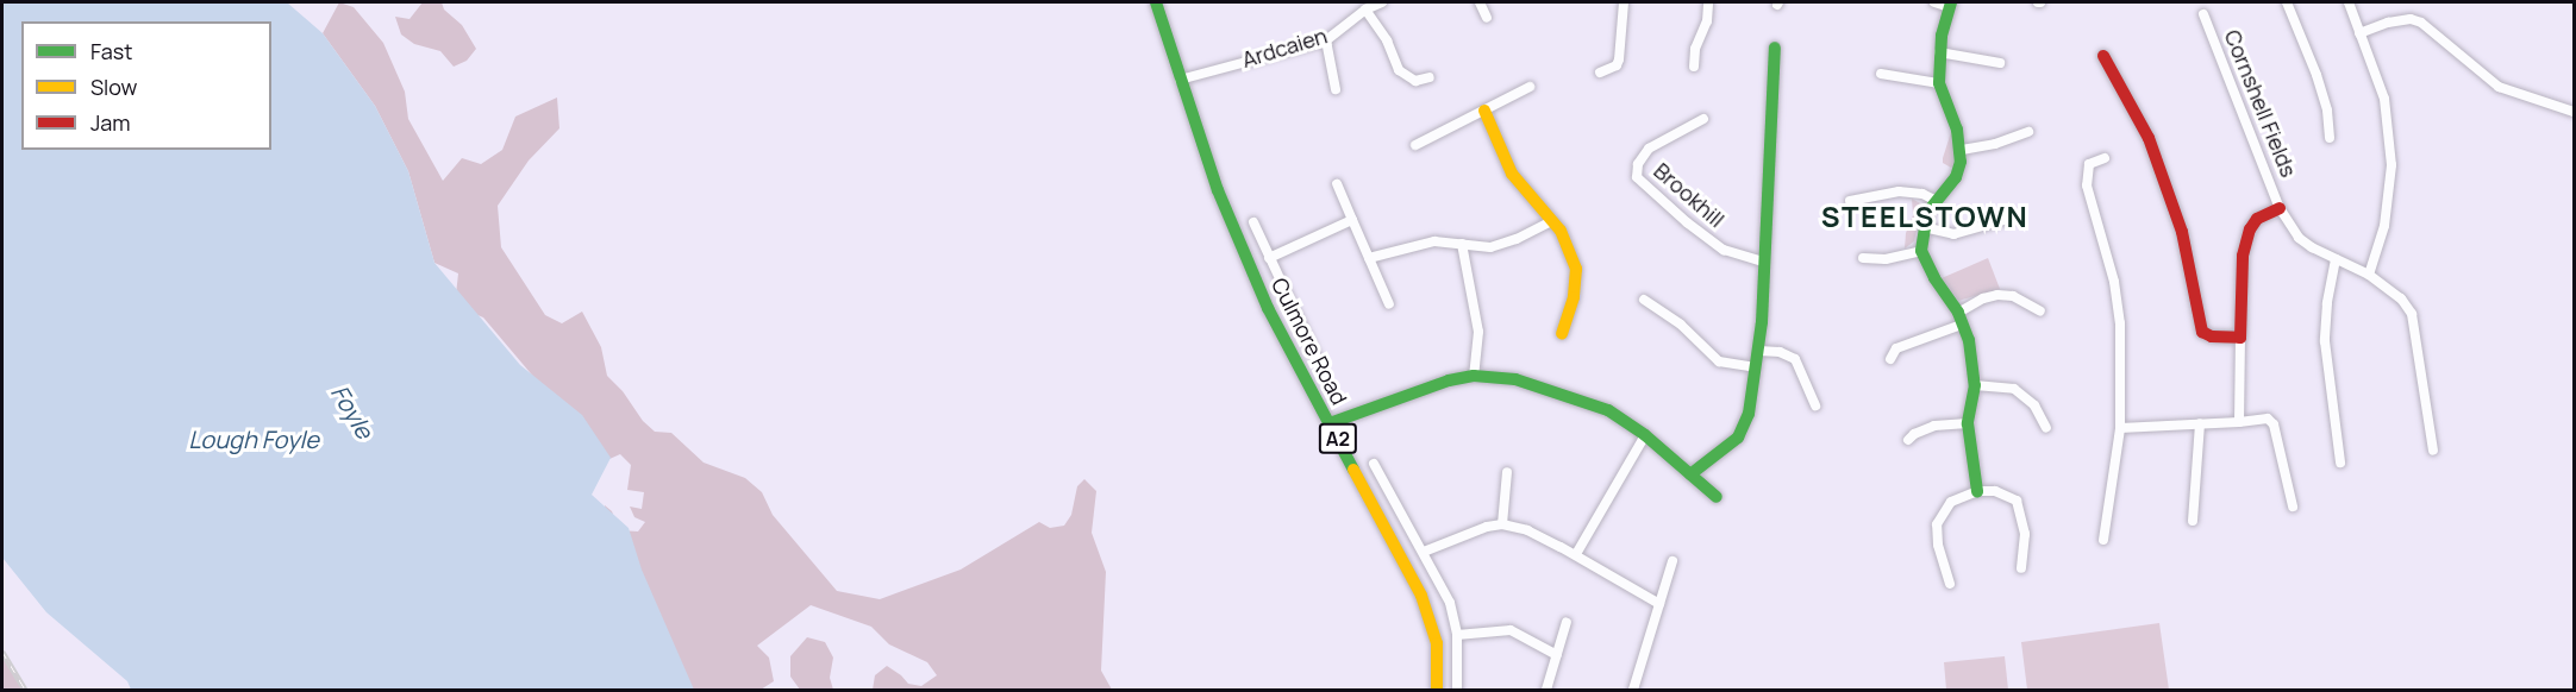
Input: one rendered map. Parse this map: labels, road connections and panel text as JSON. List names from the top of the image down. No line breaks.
{"streets":{"street":["Ardcaien","Cornshell Fields","Brookhill","Culmore Road","A2"]},"crossings":[["Ardcaien","Culmore Road"]],"districts":["STEELSTOWN"],"water":["Foyle","Lough Foyle"],"legend":["Fast","Slow","Jam"]}
